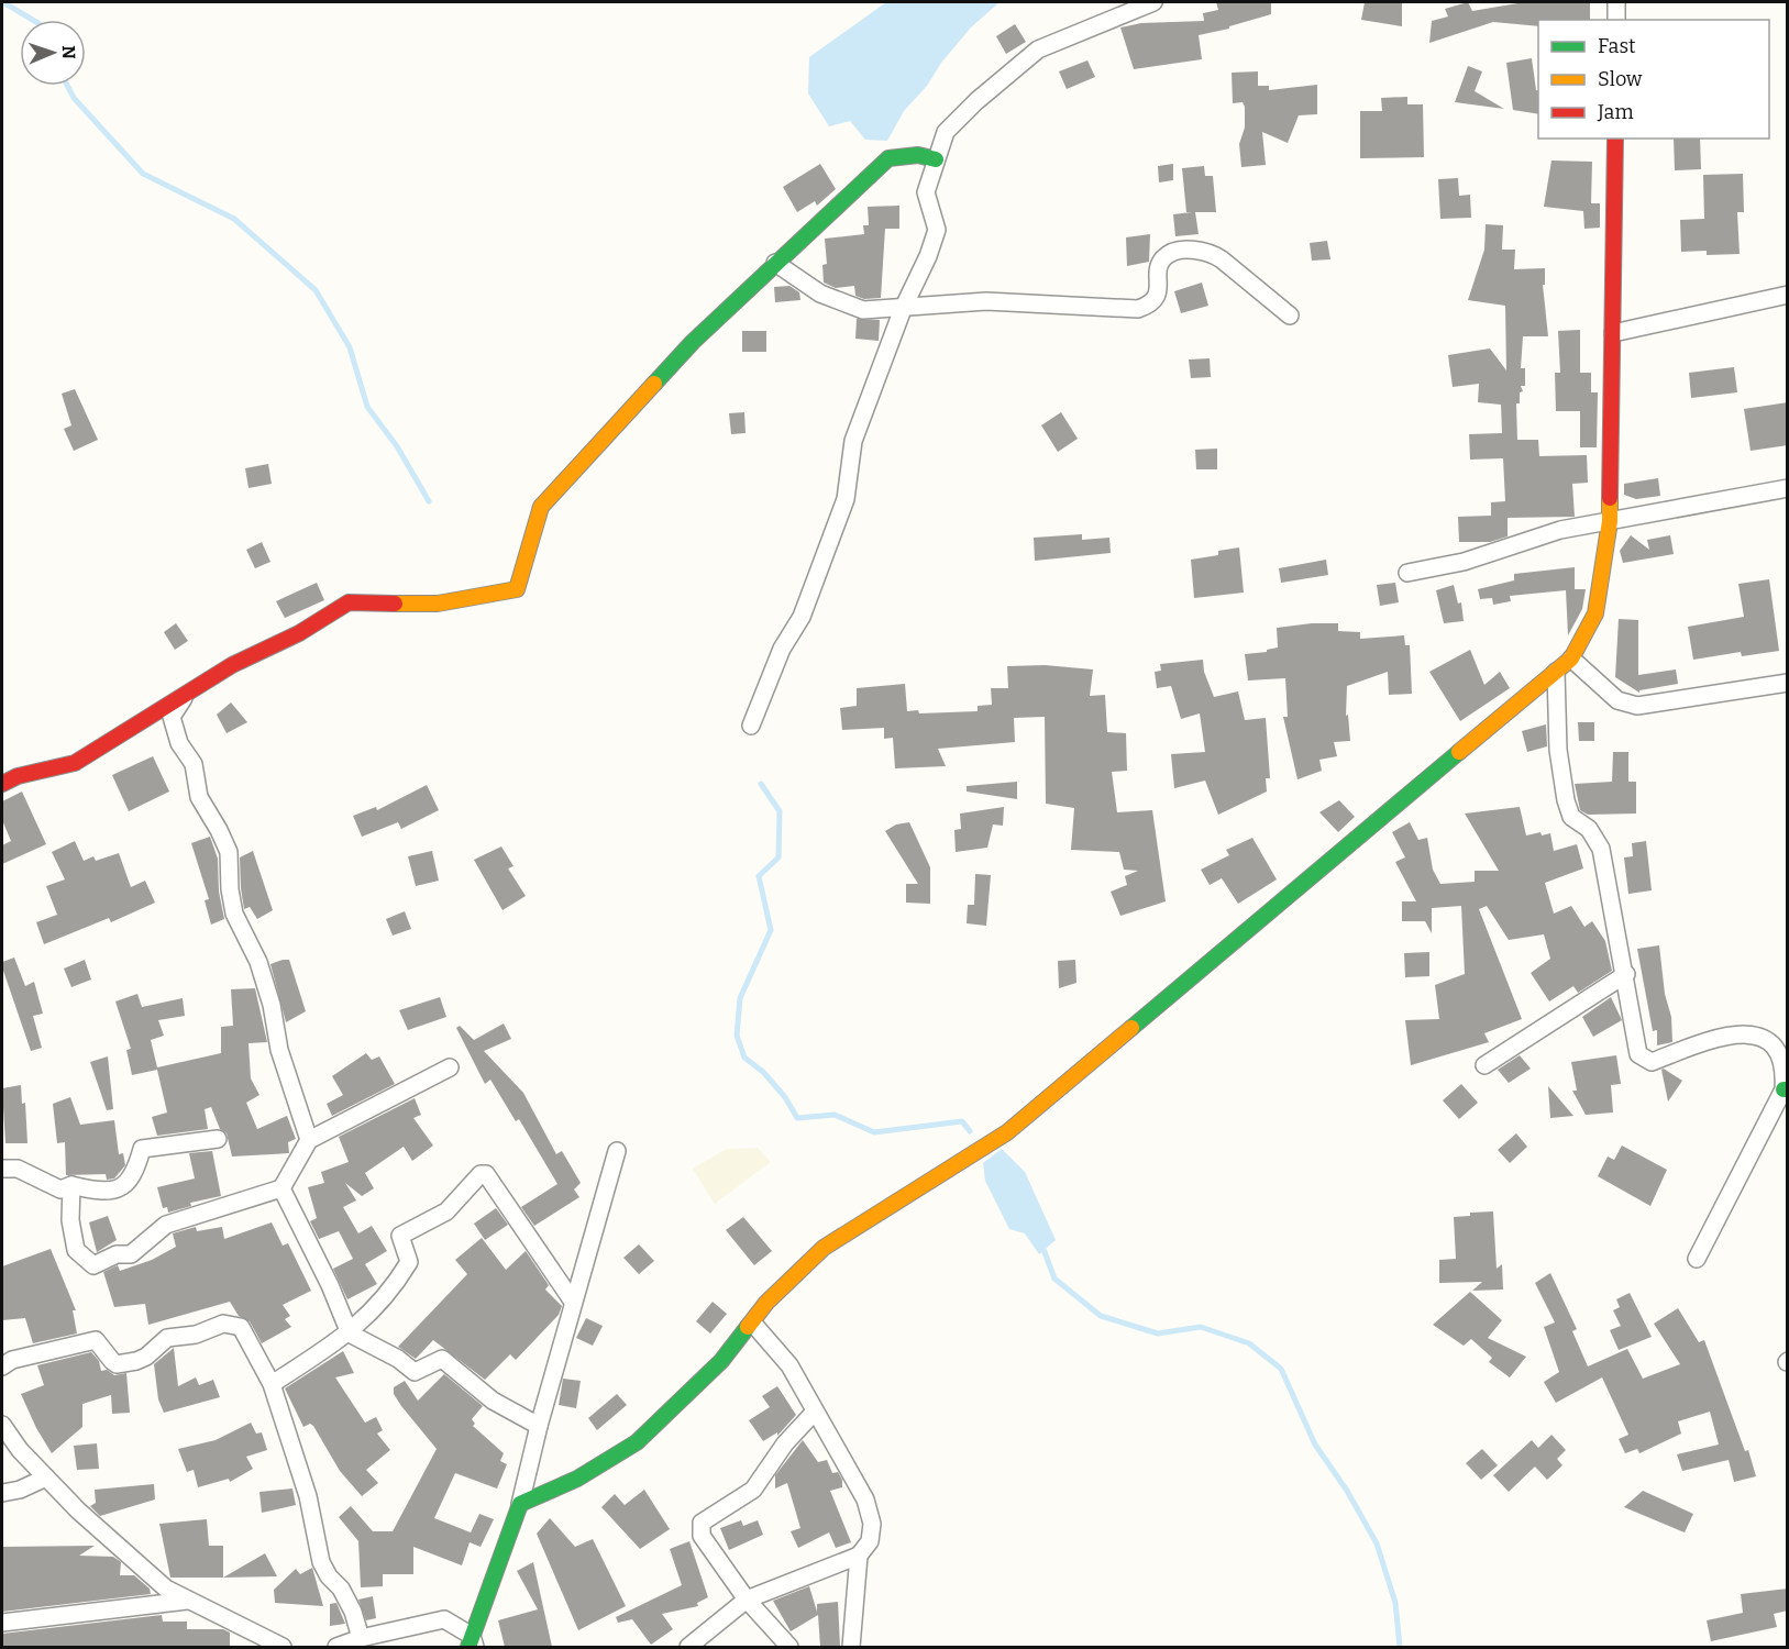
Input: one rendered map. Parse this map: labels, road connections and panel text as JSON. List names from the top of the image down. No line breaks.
{"legend":["Fast","Slow","Jam"],"north":"right"}
